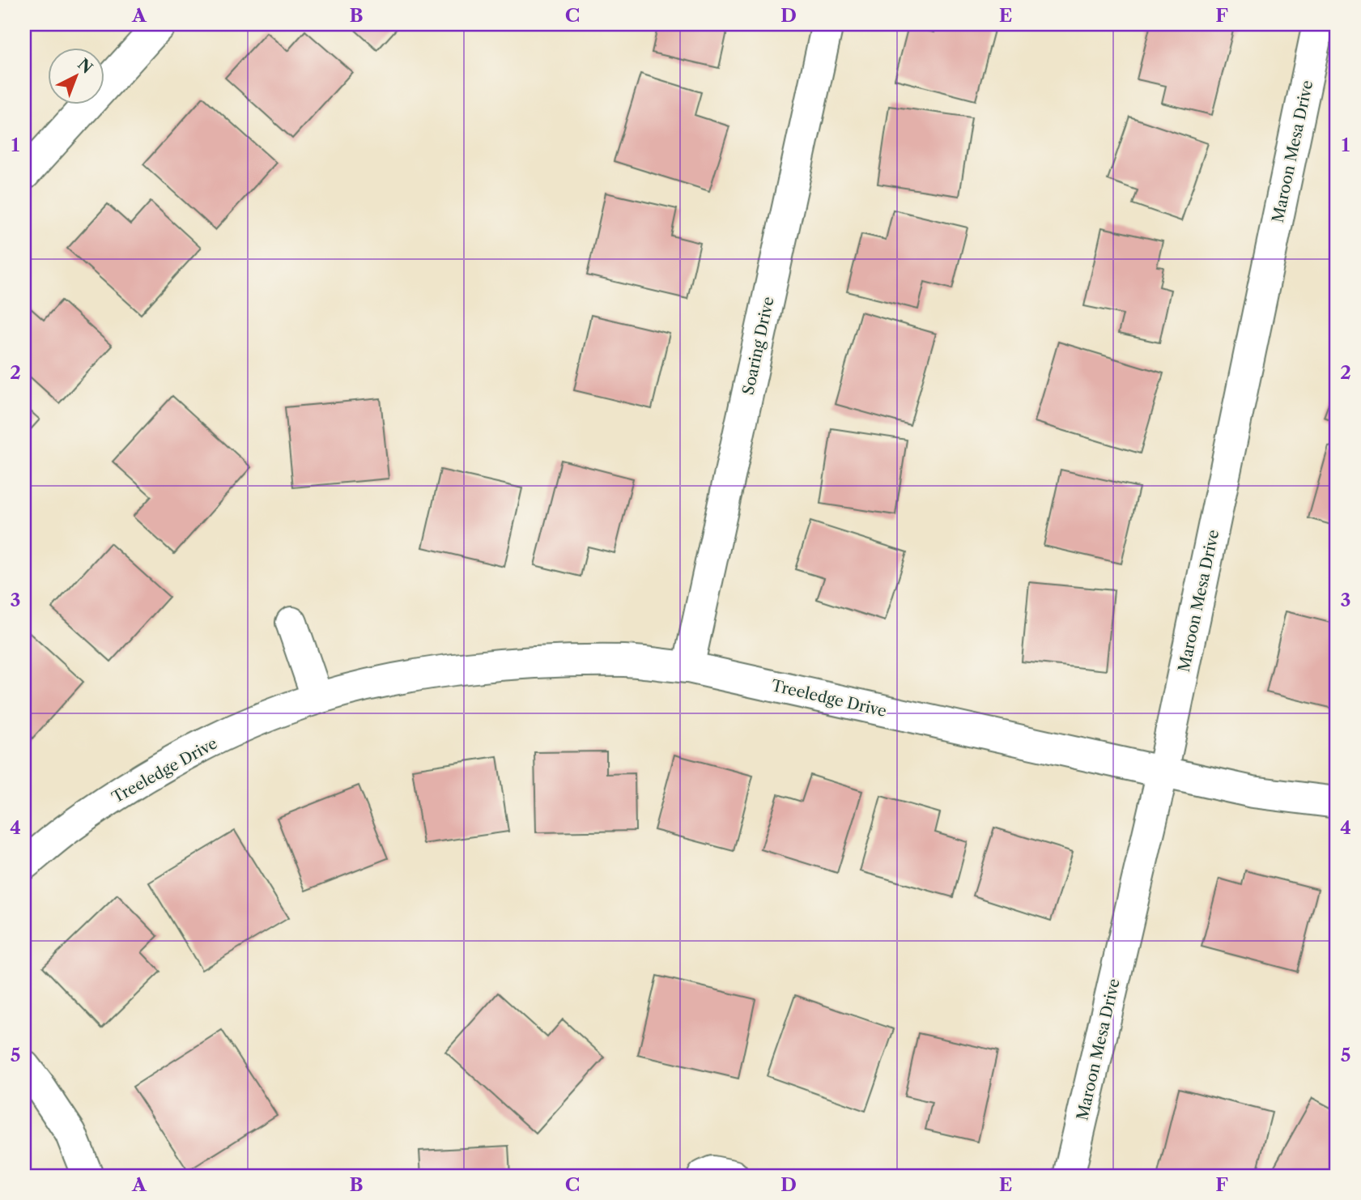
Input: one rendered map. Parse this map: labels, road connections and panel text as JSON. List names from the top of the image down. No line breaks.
{"streets":{"street":["Maroon Mesa Drive","Soaring Drive","Treeledge Drive"]},"crossings":[["Maroon Mesa Drive","Treeledge Drive"],["Soaring Drive","Treeledge Drive"]],"north":"top right","grid":{"columns":["A","B","C","D","E","F"],"rows":["1","2","3","4","5"]}}
